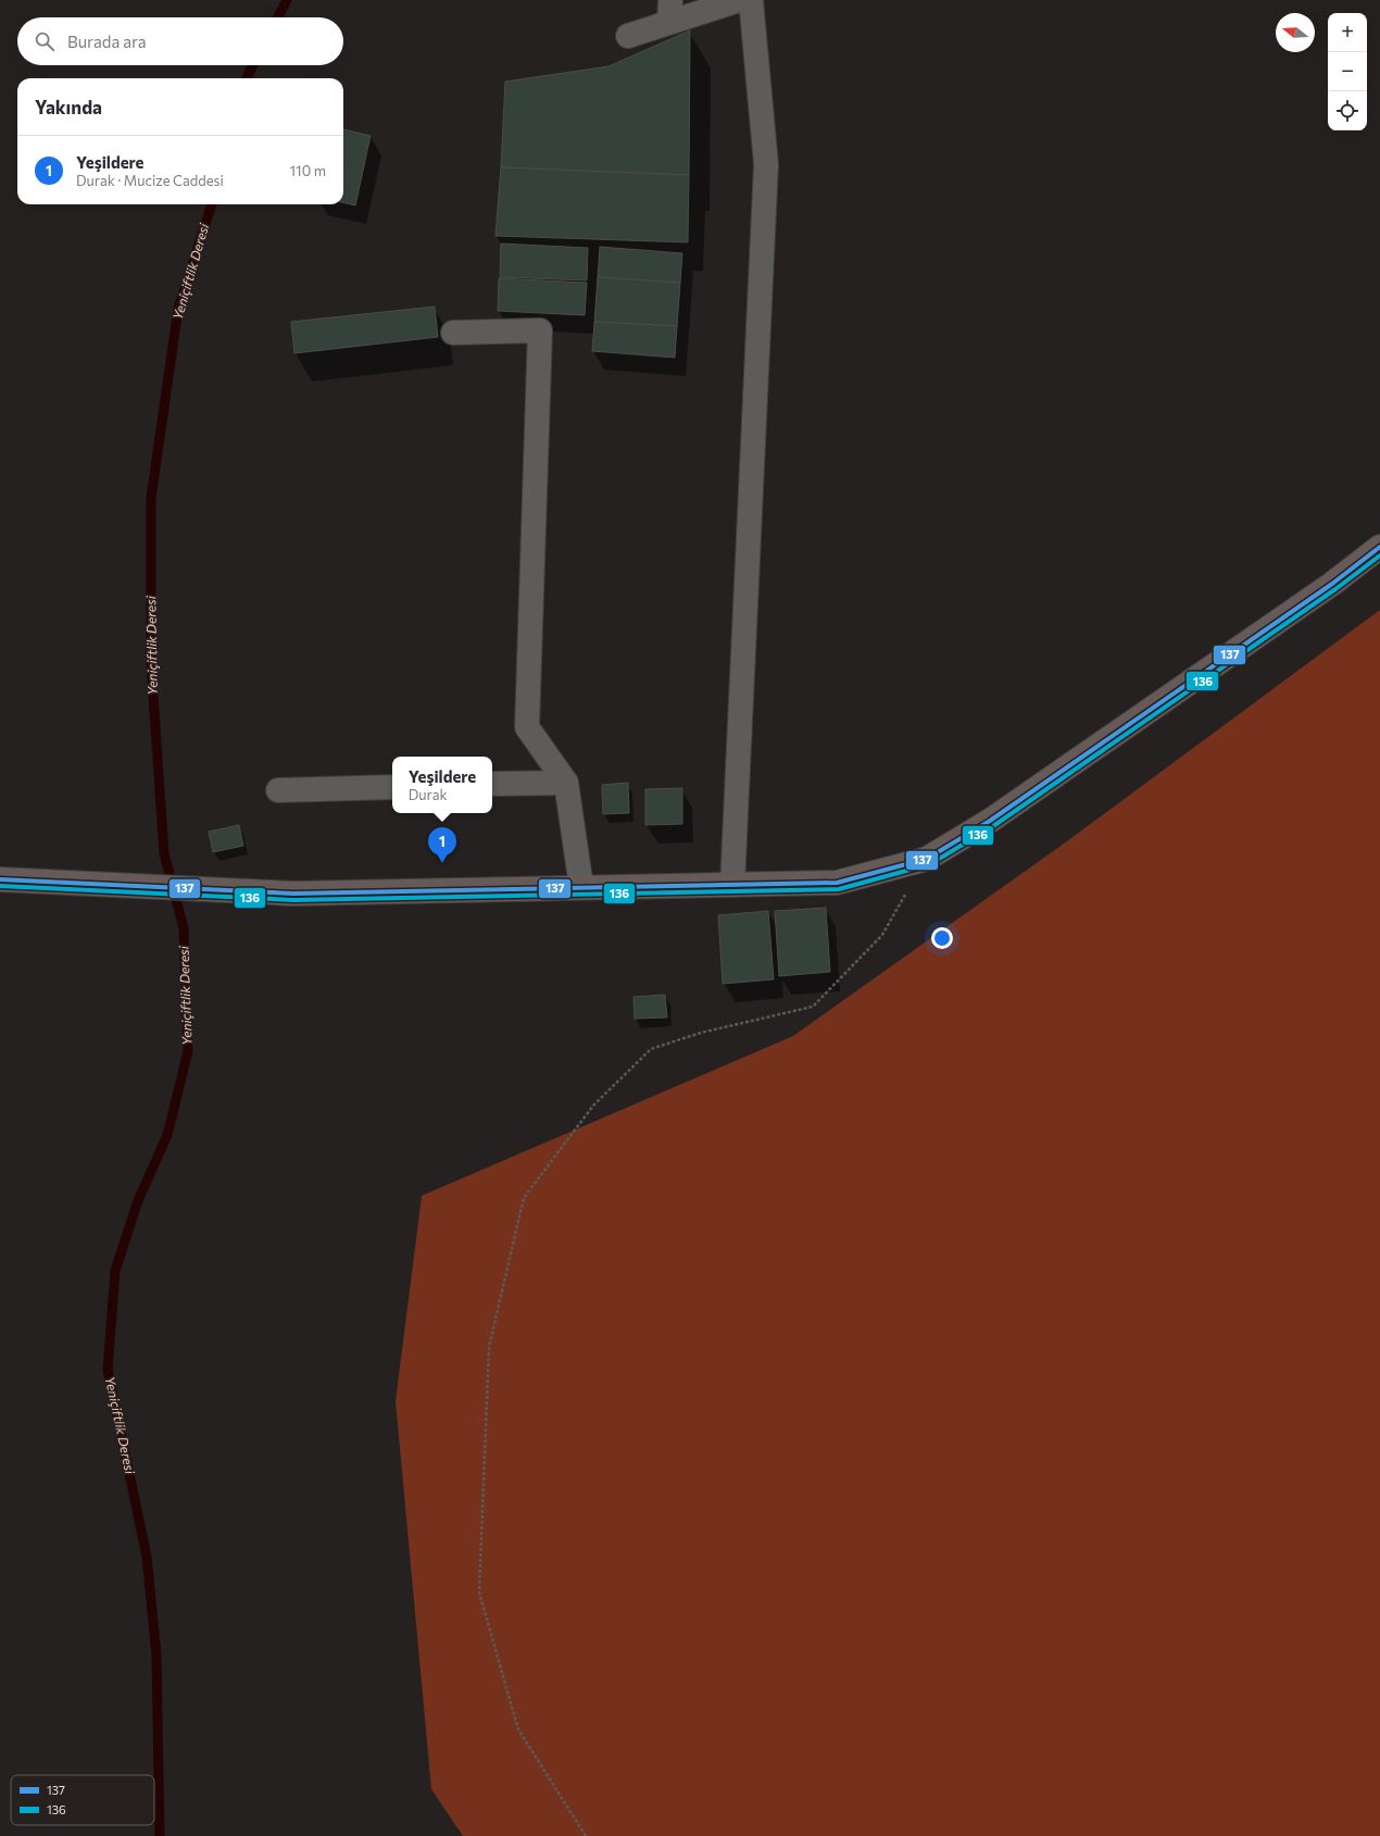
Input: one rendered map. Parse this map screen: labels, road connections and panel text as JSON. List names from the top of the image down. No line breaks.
{"water":["Yeniçiftlik Deresi"],"lines":["transit line 137","transit line 136"],"legend":["137","136"],"north":"left","page":{"map_buttons":["+","−"],"search":"Burada ara","heading":"Yakında","list":[{"mark":"1","name":"Yeşildere","note":"Durak · Mucize Caddesi","value":"110 m"}],"popup":["Yeşildere","Durak"],"pins":"1"}}
